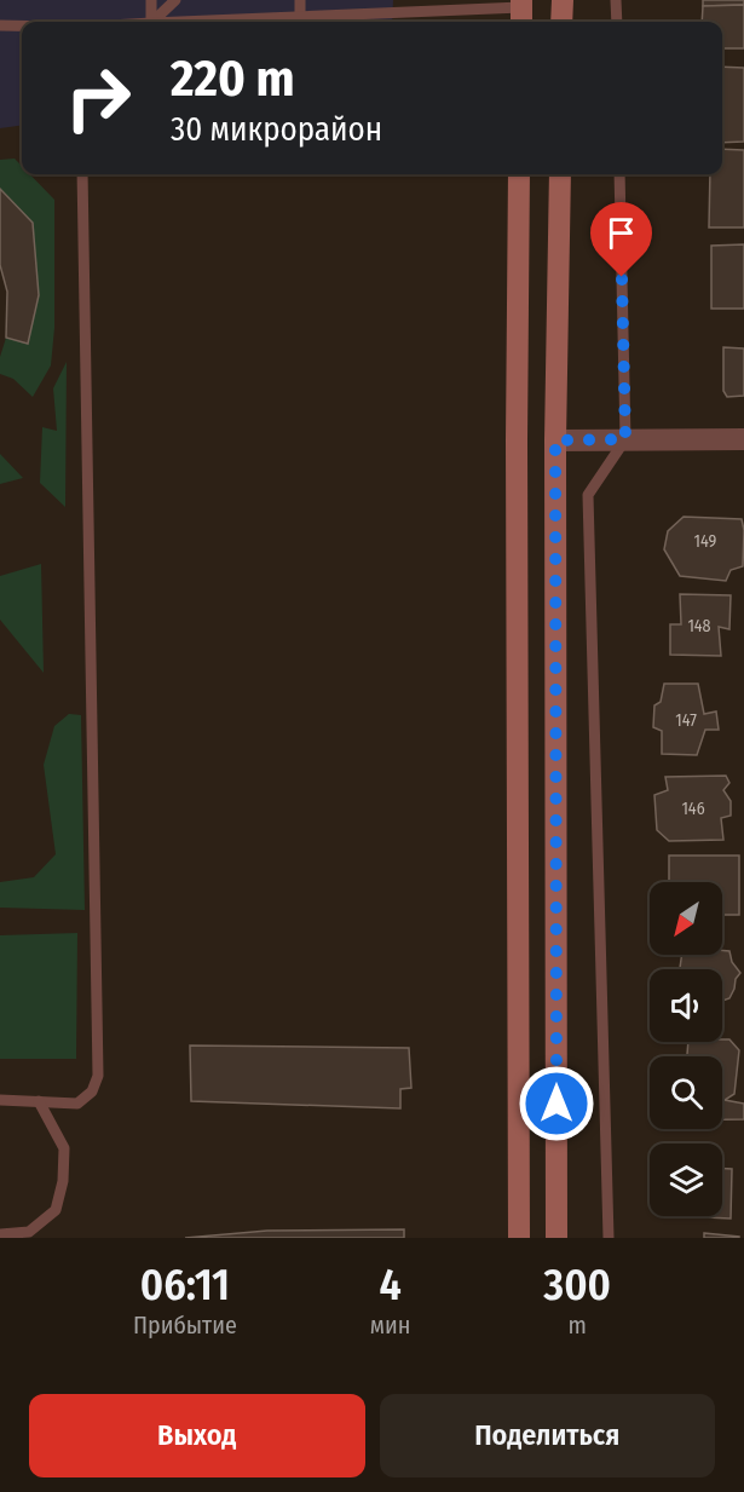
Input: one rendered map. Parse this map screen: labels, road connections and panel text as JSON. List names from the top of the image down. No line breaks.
{"house_numbers":["149","148","147","146"],"north":"bottom left","page":{"turn":["220 m","30 микрорайон"],"eta":["06:11","Прибытие","4","мин","300","m"],"buttons":["Выход","Поделиться"]}}
